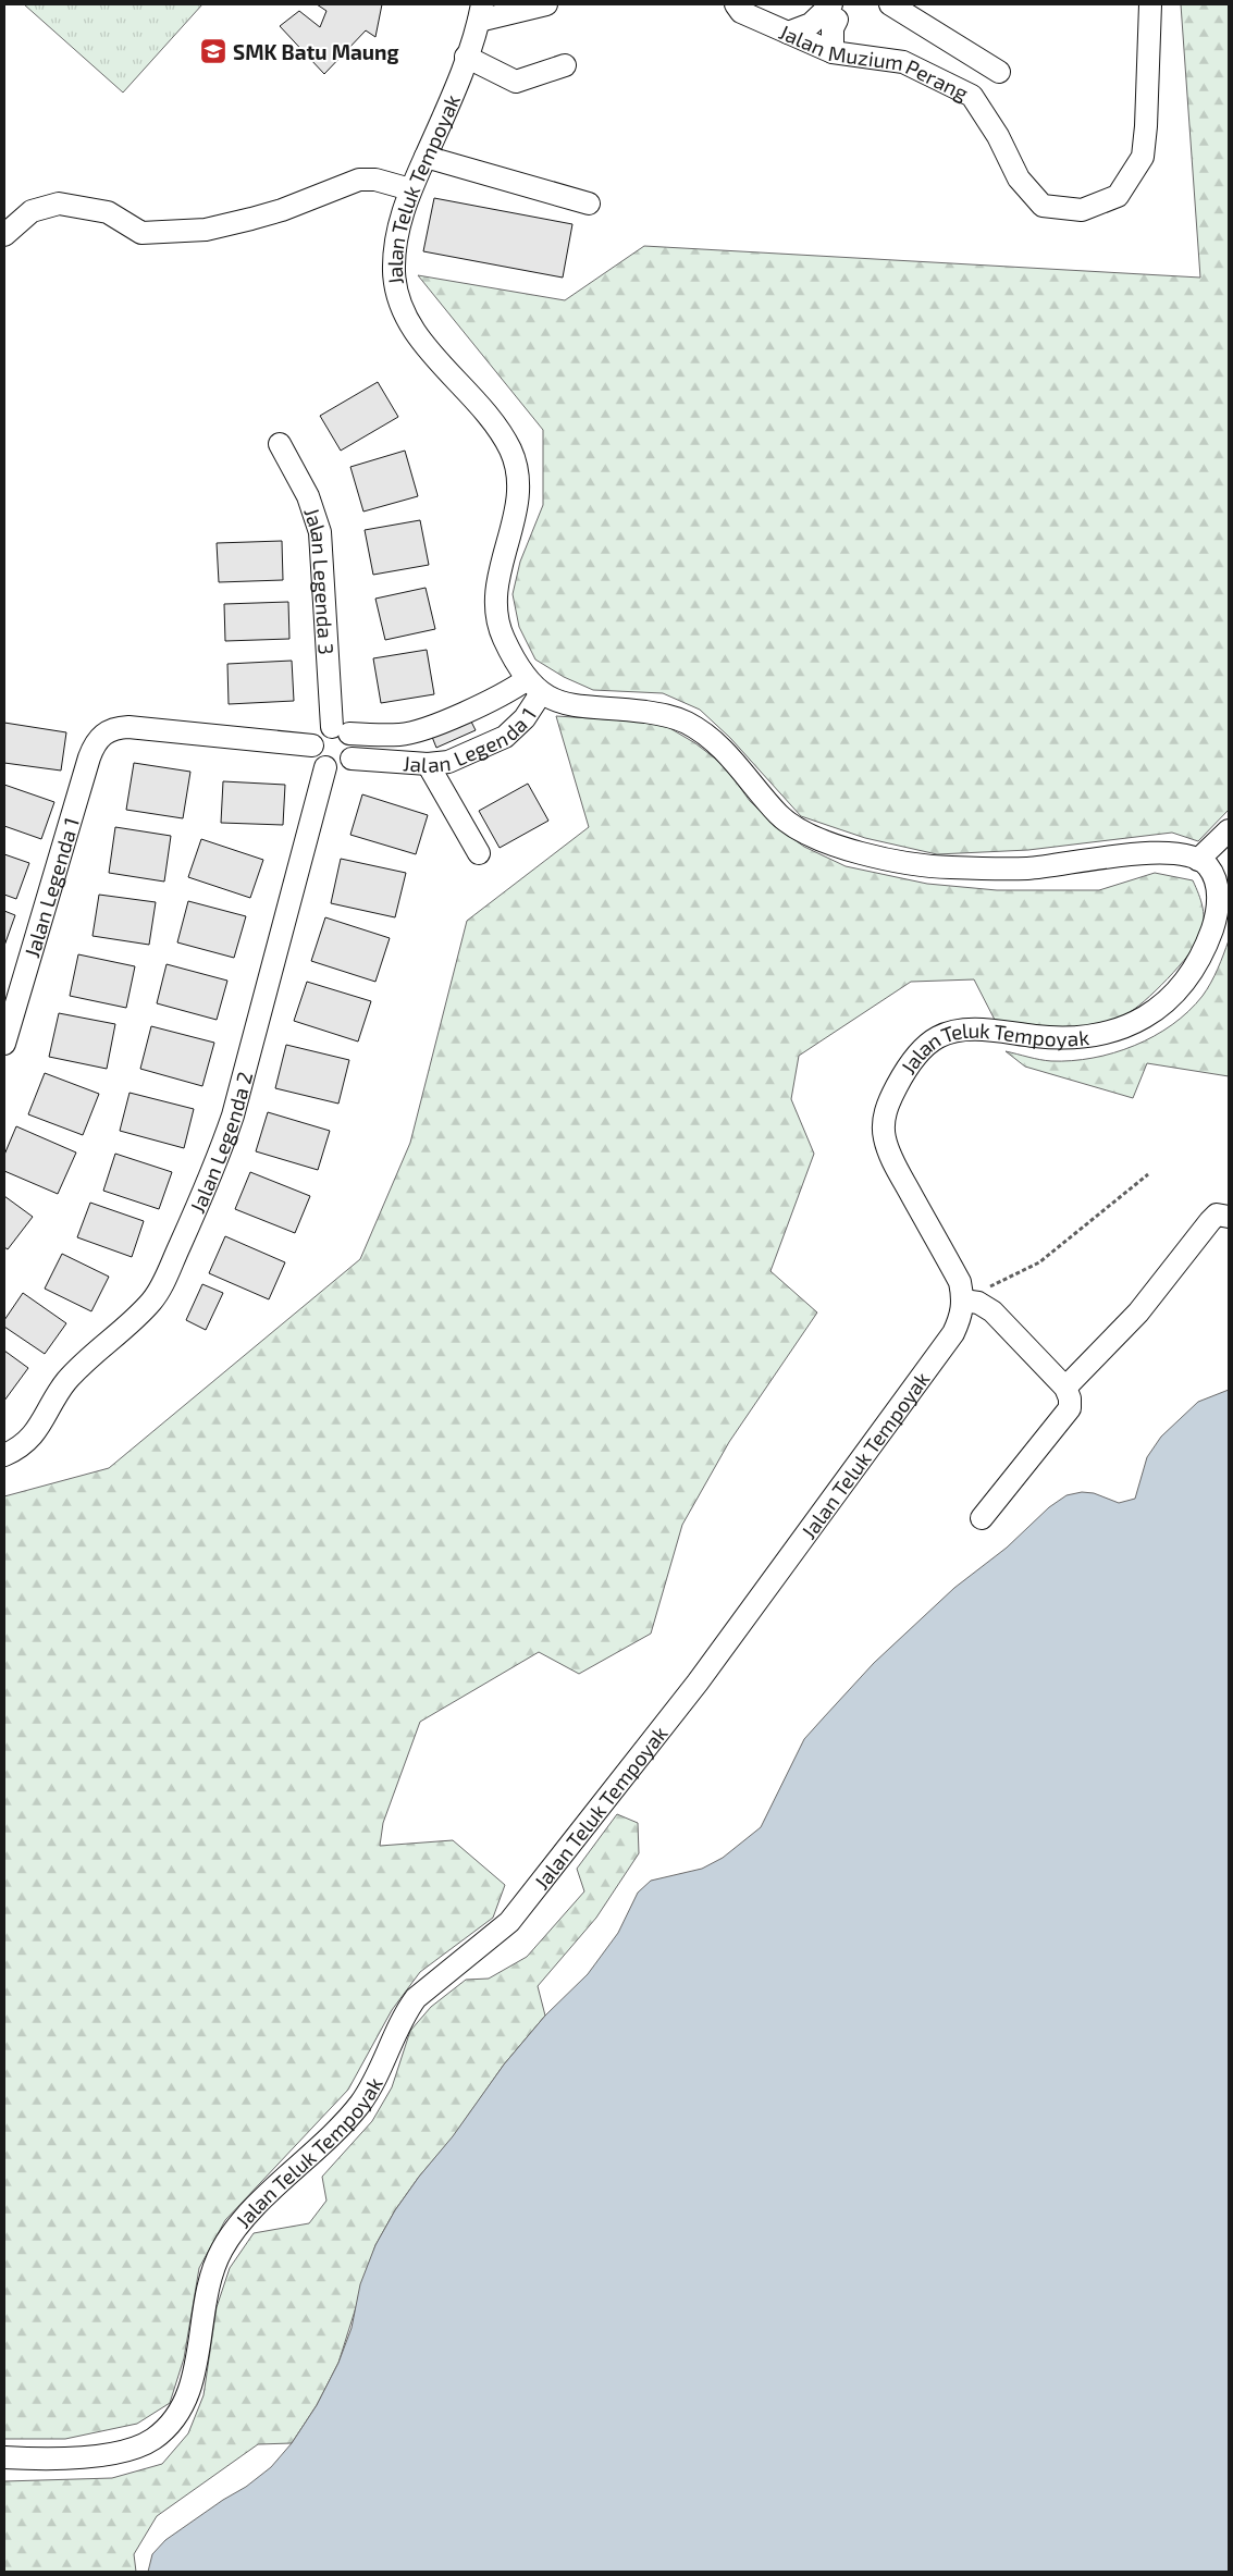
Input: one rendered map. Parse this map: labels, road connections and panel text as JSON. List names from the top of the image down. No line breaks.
{"streets":{"street":["Jalan Muzium Perang","Jalan Teluk Tempoyak","Jalan Legenda 3","Jalan Legenda 1","Jalan Legenda 2"]},"crossings":[["Jalan Teluk Tempoyak","Jalan Legenda 1"],["Jalan Legenda 3","Jalan Legenda 1"],["Jalan Legenda 3","Jalan Legenda 2"],["Jalan Legenda 1","Jalan Legenda 2"]],"places":{"school or university":["SMK Batu Maung"]}}
